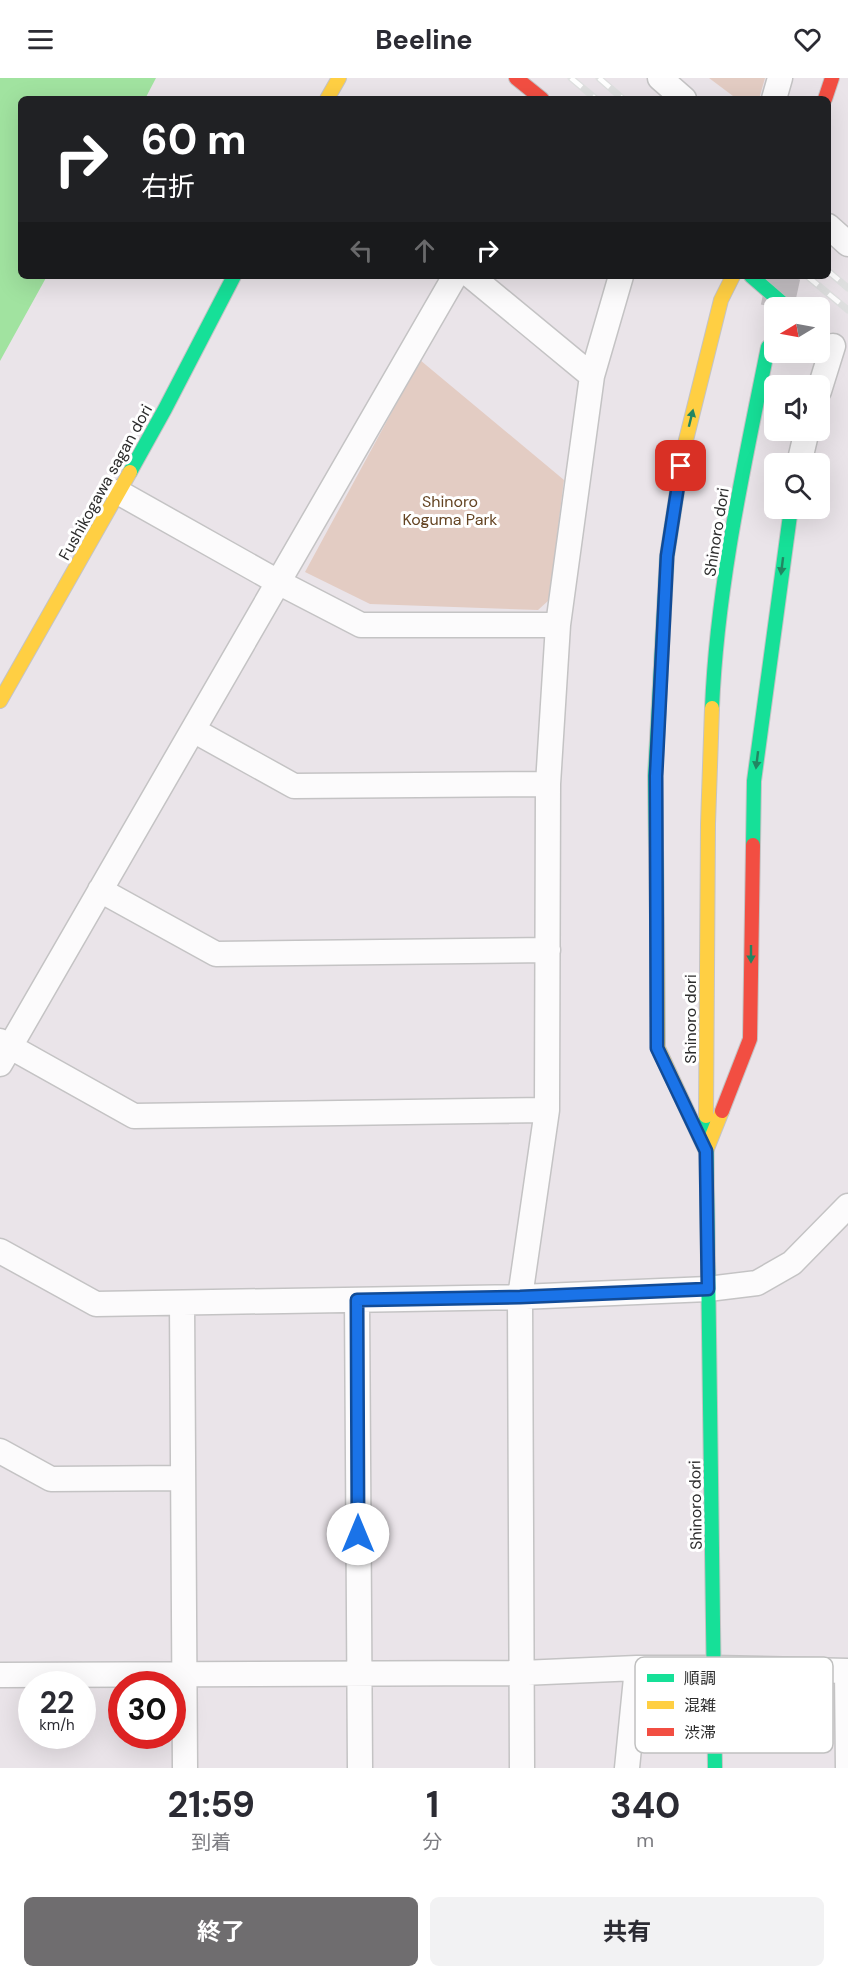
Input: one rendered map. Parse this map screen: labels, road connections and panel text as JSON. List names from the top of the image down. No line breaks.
{"streets":{"street":["Fushikogawa sagan dori","Shinoro dori"]},"parks":["Shinoro Koguma Park"],"legend":["順調","混雑","渋滞"],"north":"left","page":{"header":"Beeline","turn":["60 m","右折"],"speed":"22 km/h","limit":"30","eta":["21:59","到着","1","分","340","m"],"buttons":["終了","共有"]}}
